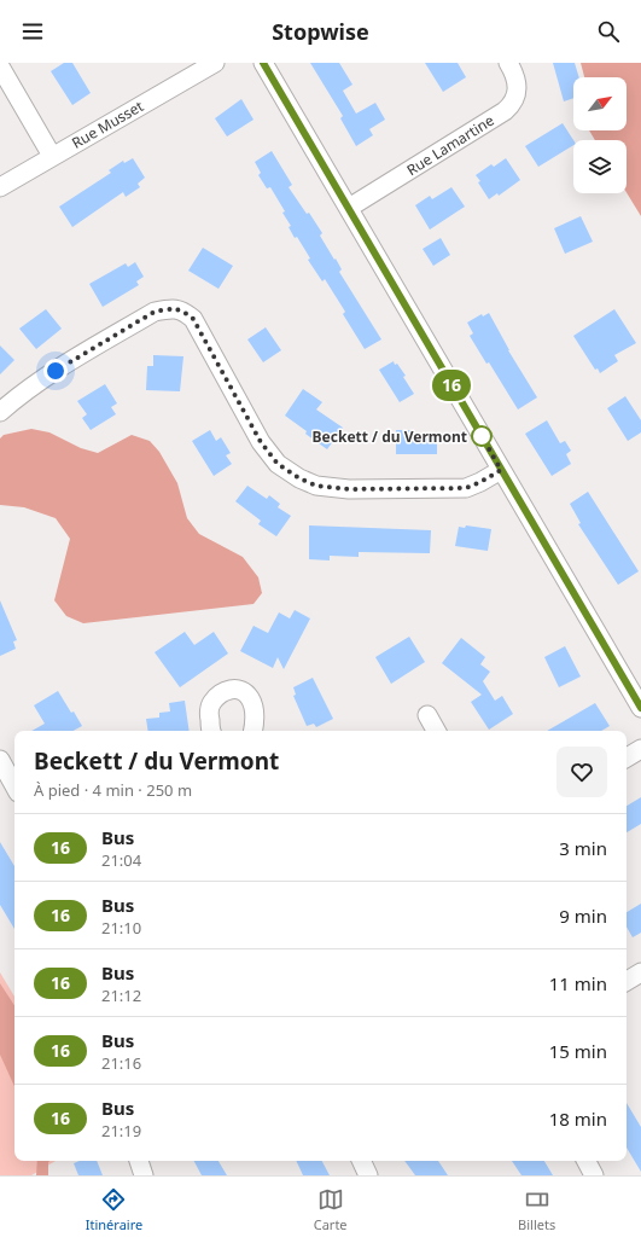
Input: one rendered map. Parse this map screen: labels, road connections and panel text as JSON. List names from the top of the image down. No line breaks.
{"streets":{"street":["Rue Musset","Rue Lamartine"]},"places":["Beckett / du Vermont"],"lines":["bus line 16"],"north":"top right","page":{"header":"Stopwise","on_map":"16","heading":["Beckett / du Vermont","À pied · 4 min · 250 m"],"list":[{"mark":"16","name":"Bus","note":"21:04","value":"3 min"},{"mark":"16","name":"Bus","note":"21:10","value":"9 min"},{"mark":"16","name":"Bus","note":"21:12","value":"11 min"},{"mark":"16","name":"Bus","note":"21:16","value":"15 min"},{"mark":"16","name":"Bus","note":"21:19","value":"18 min"}],"tabs":["Itinéraire","Carte","Billets"]}}
